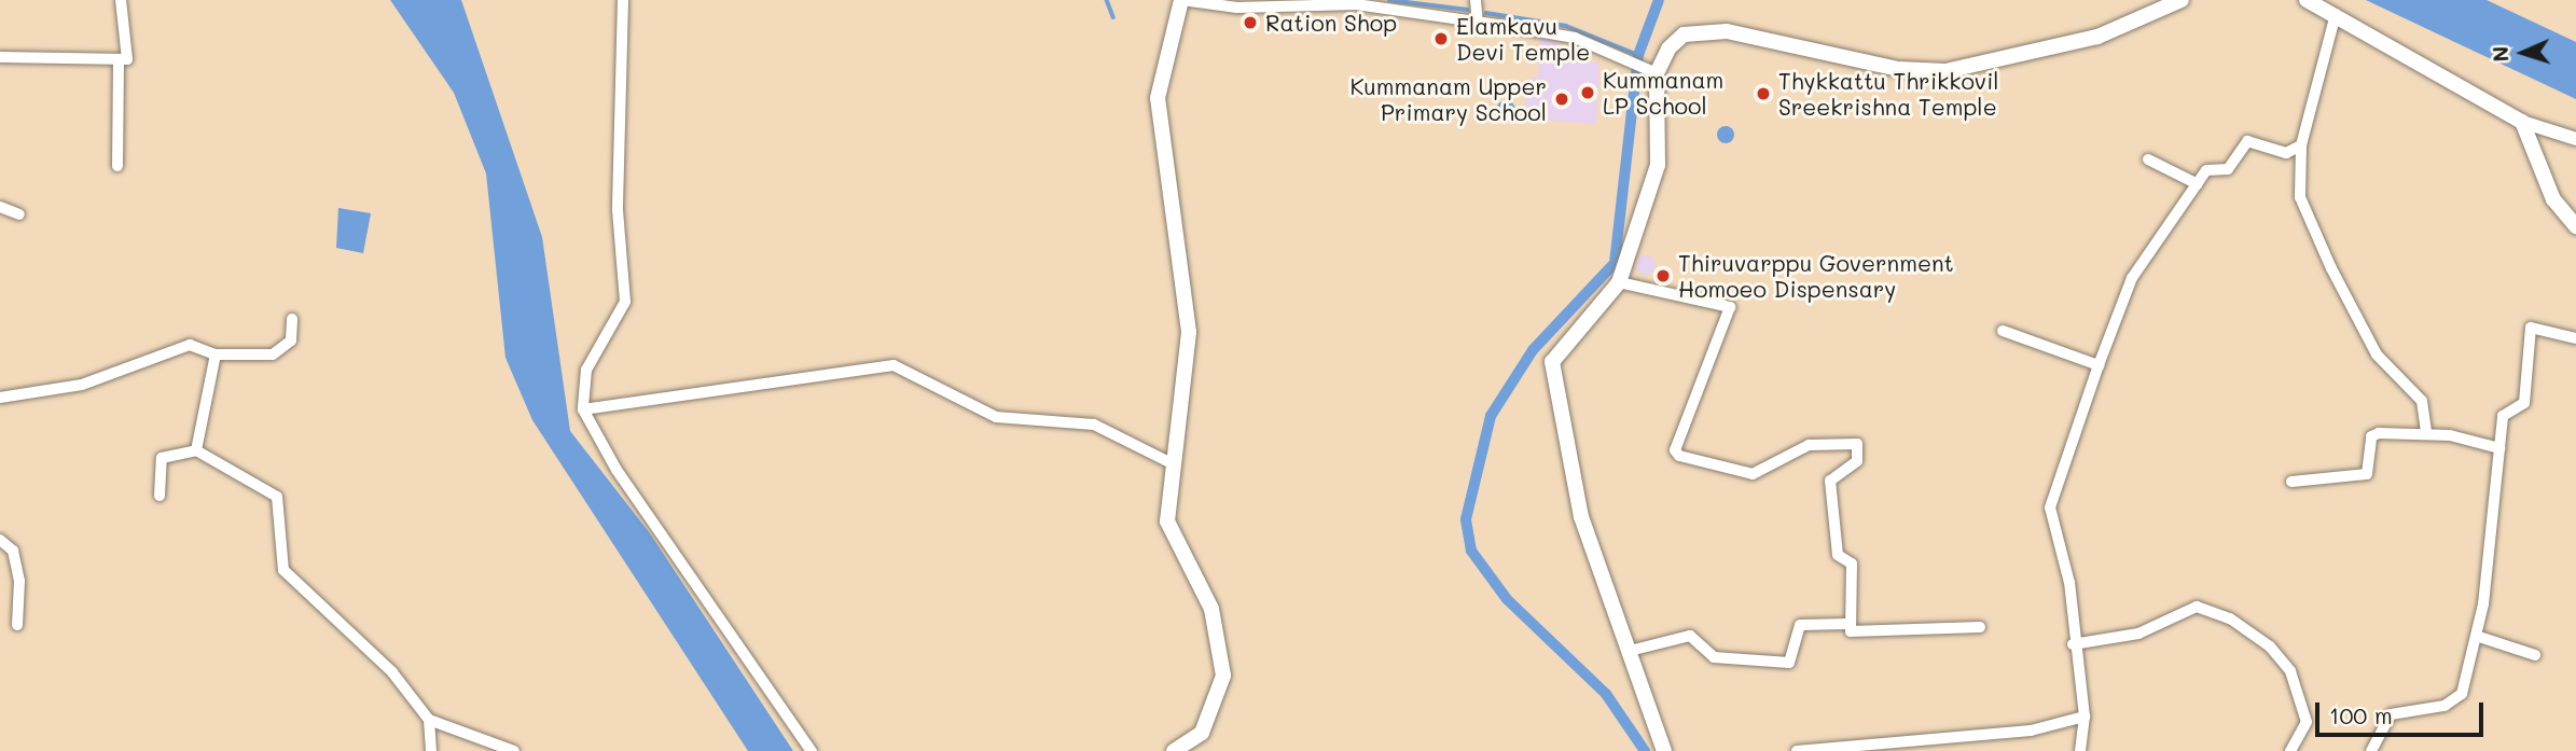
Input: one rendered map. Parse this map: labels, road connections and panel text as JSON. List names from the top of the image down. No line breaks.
{"places":["Ration Shop","Elamkavu Devi Temple","Kummanam LP School","Thykkattu Thrikkovil Sreekrishna Temple","Kummanam Upper Primary School","Thiruvarppu Government Homoeo Dispensary"],"scale_bar":"100 m","north":"left"}
